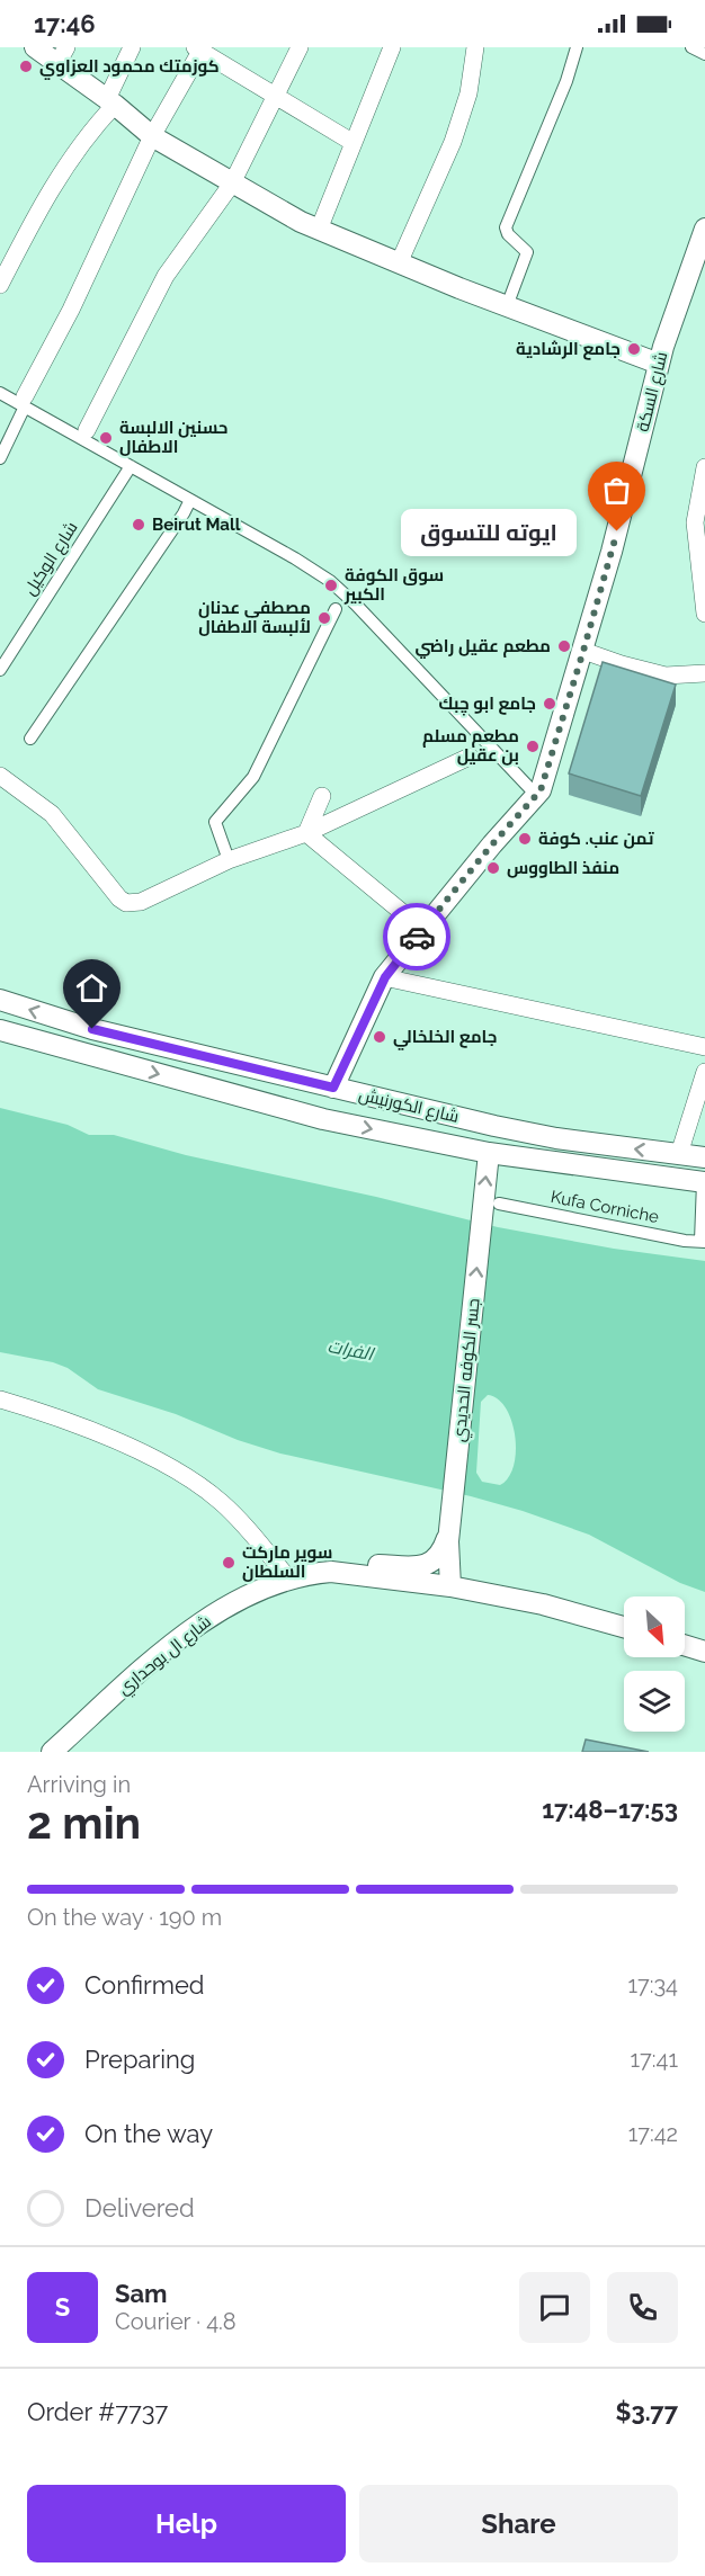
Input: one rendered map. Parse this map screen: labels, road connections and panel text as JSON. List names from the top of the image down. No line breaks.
{"streets":{"street":["شارع السكة","شارع الوكيل","شارع الكورنيش","Kufa Corniche","جسر الکوفه الحديدي","شارع ال بوحداري"]},"crossings":[["شارع السكة","شارع الكورنيش"],["شارع الكورنيش","جسر الکوفه الحديدي"],["Kufa Corniche","جسر الکوفه الحديدي"],["جسر الکوفه الحديدي","شارع ال بوحداري"]],"one_way":["جسر الکوفه الحديدي"],"water":["الفرات"],"places":["كوزمتك محمود العزاوي","جامع الرشادية","حسنين الالبسة الاطفال","Beirut Mall","ايوته للتسوق","سوق الكوفة الكبير","مصطفى عدنان لألبسة الاطفال","مطعم عقيل راضي","جامع ابو چبك","مطعم مسلم بن عقيل","تمن عنب. كوفة","منفذ الطاووس","جامع الخلخالي","سوپر ماركت السلطان"],"north":"bottom right","page":{"status":"17:46","bubble":"ايوته للتسوق","heading":["2 min","Arriving in","17:48–17:53"],"panel":["Sam","Courier · 4.8","Order #7737","$3.77"],"bar":"On the way · 190 m","list":[["Confirmed","17:34"],["Preparing","17:41"],["On the way","17:42"],"Delivered"],"round":"S","buttons":["Help","Share"]}}
